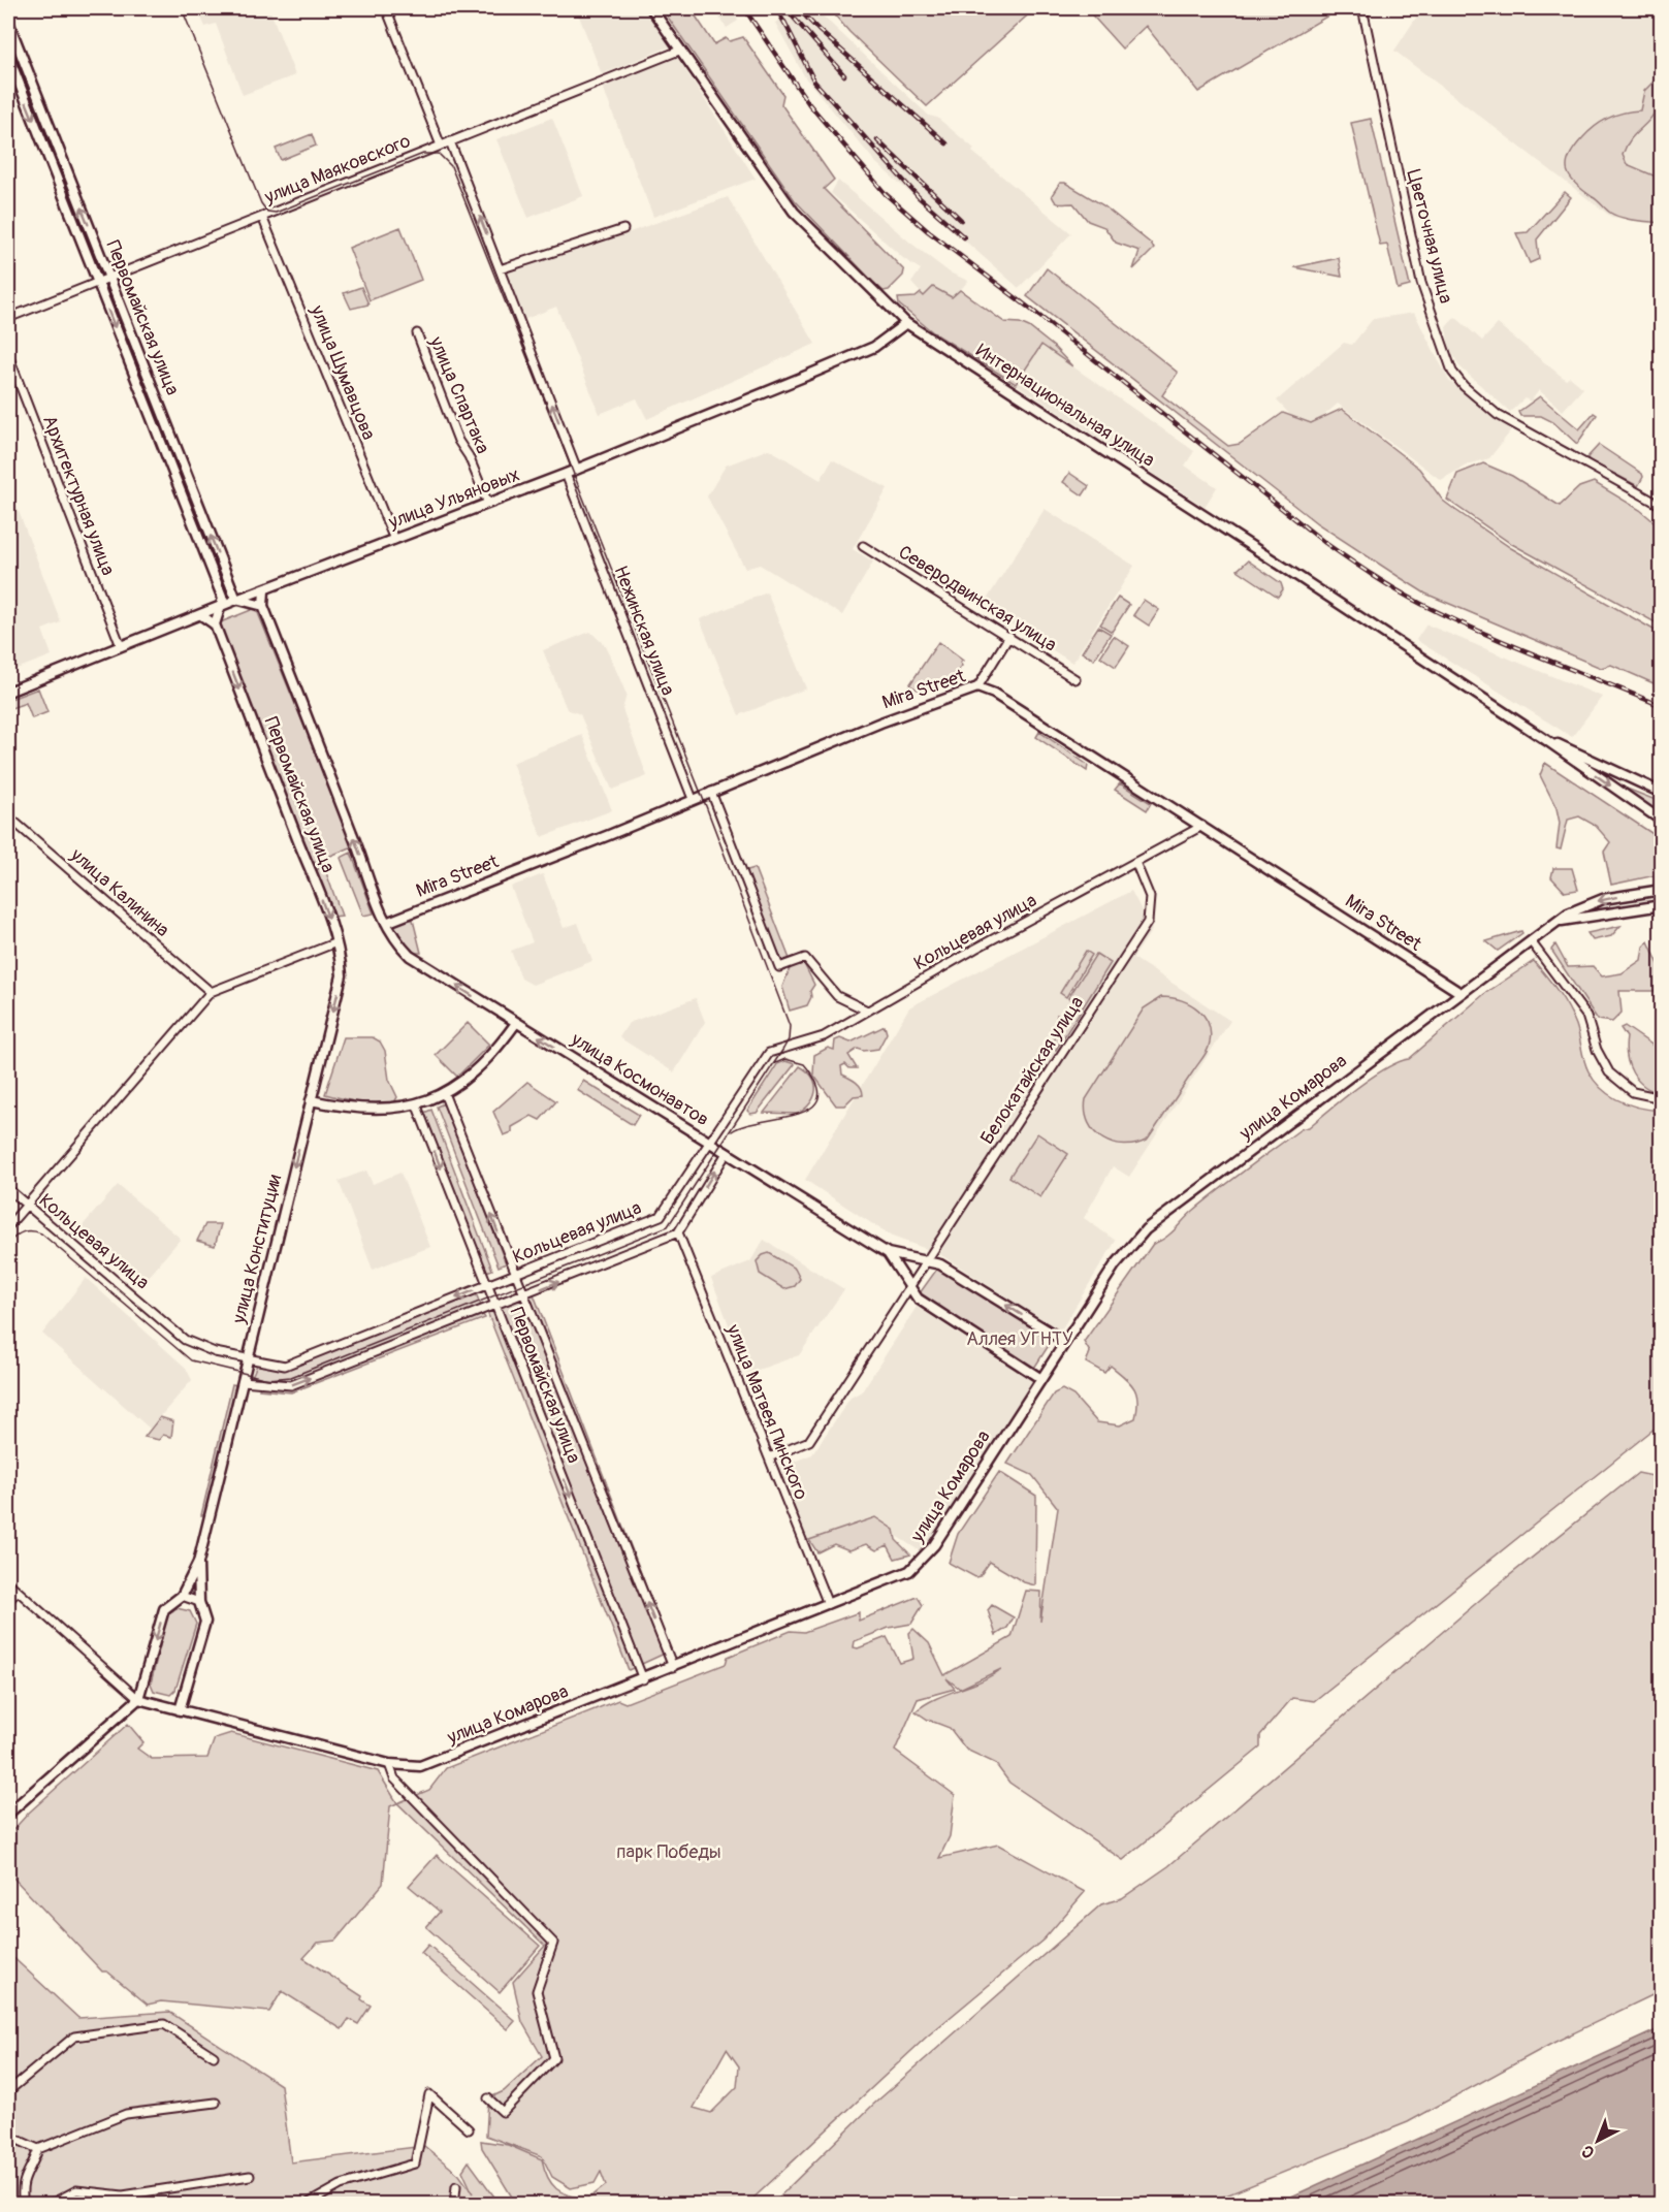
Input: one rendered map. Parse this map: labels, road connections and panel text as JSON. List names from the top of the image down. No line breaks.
{"streets":{"main road":["Первомайская улица","Интернациональная улица","улица Ульяновых","Mira Street","улица Космонавтов","улица Комарова","улица Конституции"],"street":["улица Маяковского","Цветочная улица","улица Шумавцова","улица Спартака","Архитектурная улица","Северодвинская улица","Нежинская улица","улица Калинина","Кольцевая улица","Белокатайская улица","улица Матвея Пинского"]},"crossings":[["улица Маяковского","Первомайская улица"],["улица Маяковского","улица Шумавцова"],["улица Маяковского","Интернациональная улица"],["Первомайская улица","улица Ульяновых"],["Первомайская улица","Mira Street"],["Первомайская улица","Кольцевая улица"],["Первомайская улица","улица Космонавтов"],["Первомайская улица","улица Комарова"],["Первомайская улица","улица Конституции"],["улица Шумавцова","улица Ульяновых"],["улица Спартака","улица Ульяновых"],["Интернациональная улица","улица Ульяновых"],["Архитектурная улица","улица Ульяновых"],["улица Ульяновых","Нежинская улица"],["Нежинская улица","Mira Street"],["Mira Street","Кольцевая улица"],["Mira Street","улица Космонавтов"],["Mira Street","улица Комарова"],["Кольцевая улица","Белокатайская улица"],["Кольцевая улица","улица Космонавтов"],["Кольцевая улица","улица Конституции"],["Кольцевая улица","улица Матвея Пинского"],["Белокатайская улица","улица Космонавтов"],["Белокатайская улица","улица Матвея Пинского"],["улица Космонавтов","улица Комарова"],["улица Комарова","улица Конституции"],["улица Комарова","улица Матвея Пинского"]],"one_way":["улица Космонавтов","улица Конституции"],"parks":["Аллея УГНТУ","парк Победы"],"north":"bottom left"}
